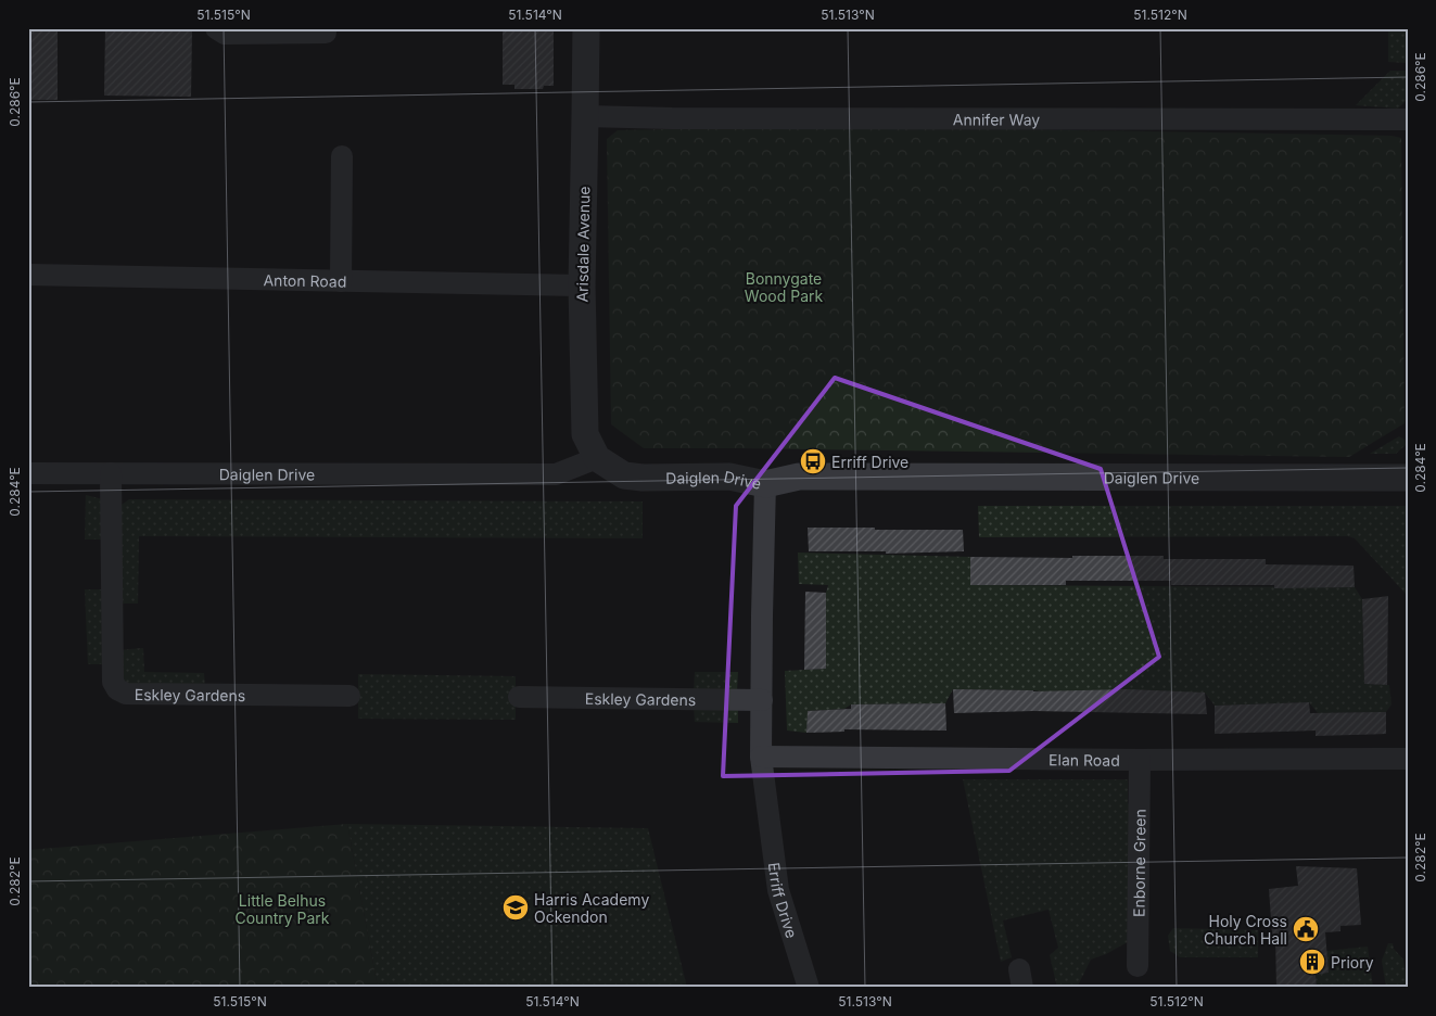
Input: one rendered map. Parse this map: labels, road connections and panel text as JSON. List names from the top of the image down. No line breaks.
{"streets":{"street":["Annifer Way","Arisdale Avenue","Anton Road","Daiglen Drive","Eskley Gardens","Elan Road","Enborne Green","Erriff Drive"]},"crossings":[["Annifer Way","Arisdale Avenue"],["Arisdale Avenue","Anton Road"],["Arisdale Avenue","Daiglen Drive"],["Daiglen Drive","Eskley Gardens"],["Daiglen Drive","Erriff Drive"],["Eskley Gardens","Erriff Drive"],["Elan Road","Enborne Green"],["Elan Road","Erriff Drive"]],"parks":["Bonnygate Wood Park","Little Belhus Country Park"],"places":{"bus stop":["Erriff Drive"],"school or university":["Harris Academy Ockendon"],"public building":["Holy Cross Church Hall"],"building":["Priory"]},"coordinates":["51.515°N","51.514°N","51.513°N","51.512°N","0.286°E","0.284°E","0.282°E"]}
